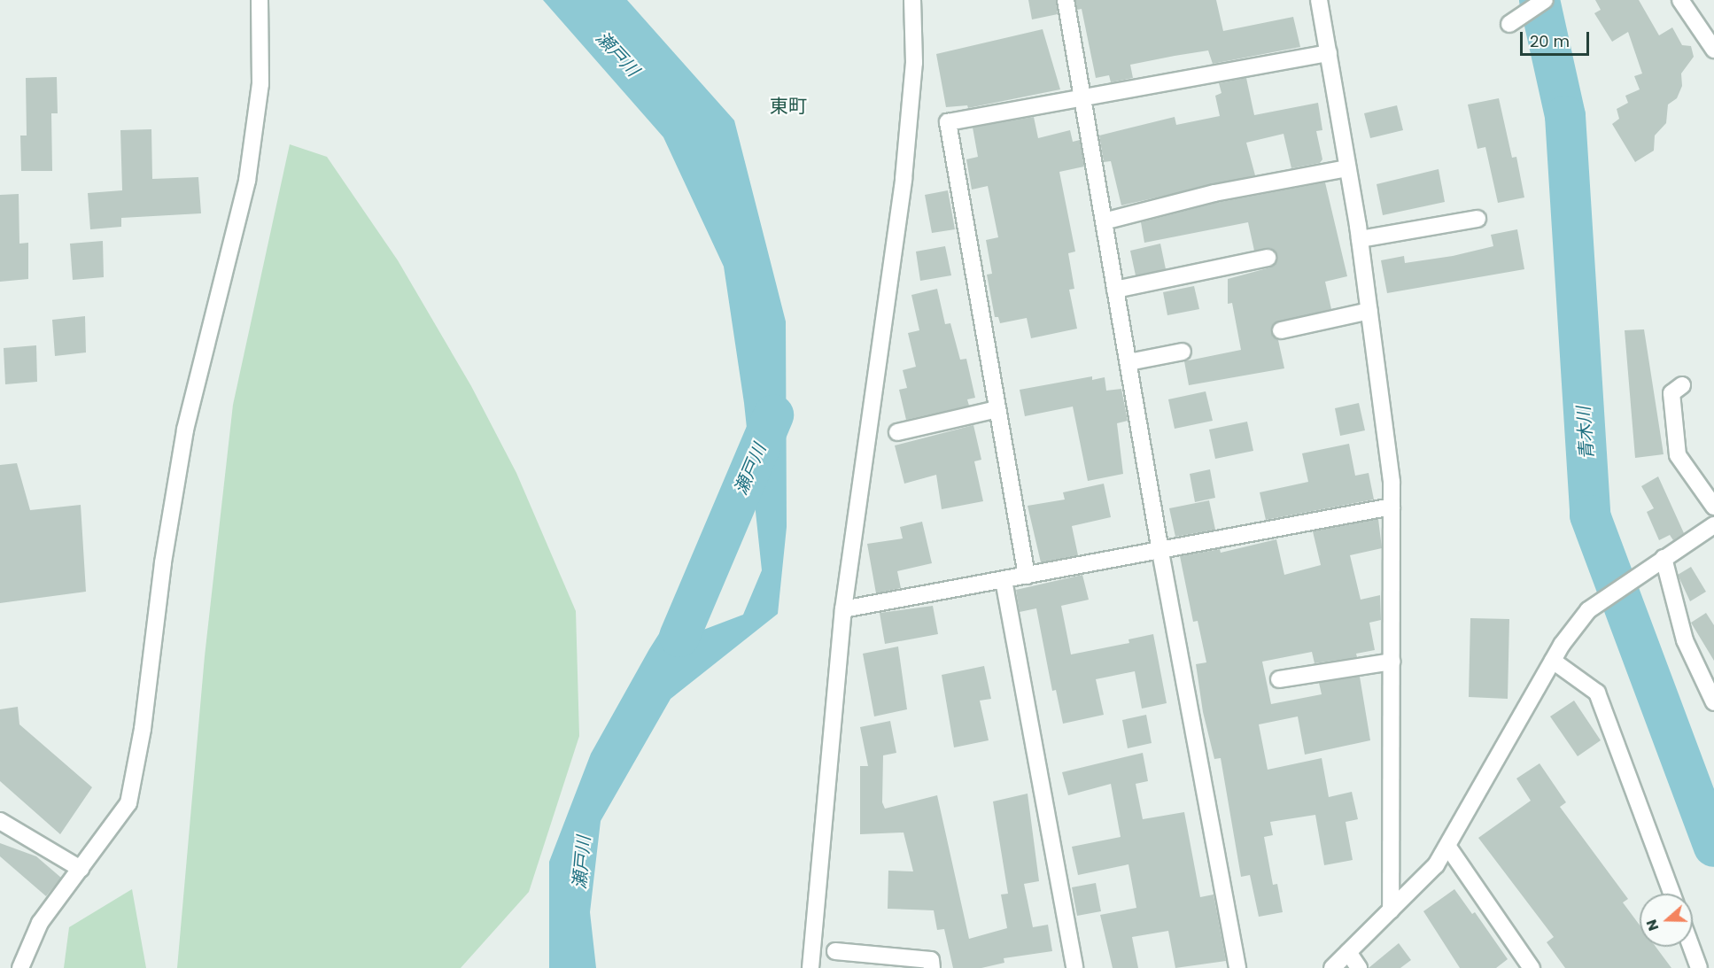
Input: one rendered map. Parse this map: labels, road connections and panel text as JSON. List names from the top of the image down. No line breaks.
{"districts":["東町"],"water":["瀬戸川","青木川"],"scale_bar":"20 m","north":"left"}
